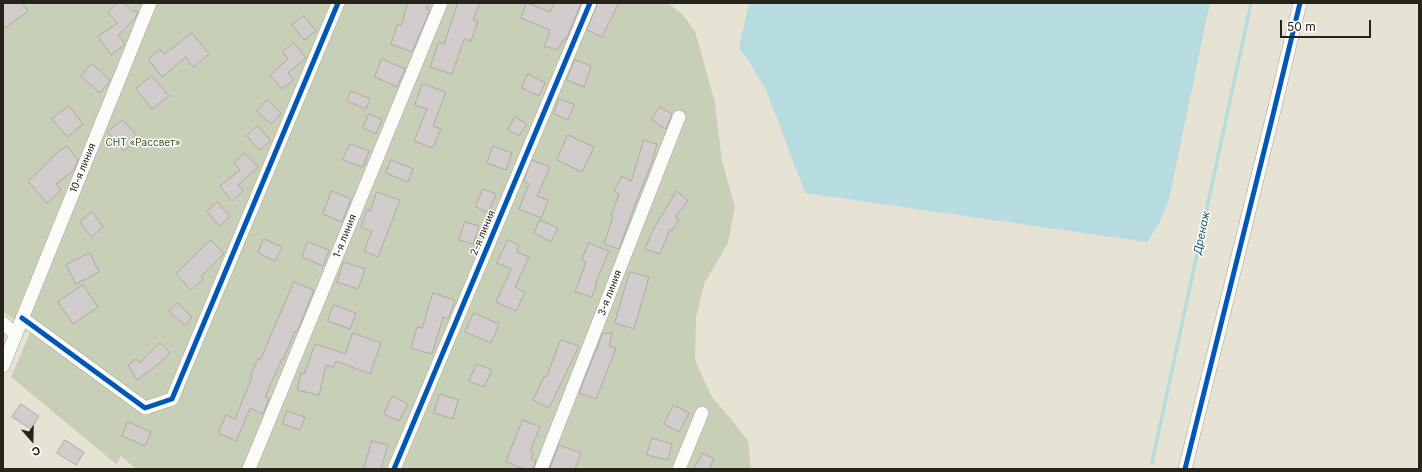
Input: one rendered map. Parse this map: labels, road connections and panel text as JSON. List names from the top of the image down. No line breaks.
{"streets":{"street":["10-я линия","2-я линия","1-я линия","3-я линия"]},"water":["Дренаж"],"parks":["СНТ «Рассвет»"],"scale_bar":"50 m","north":"bottom"}
